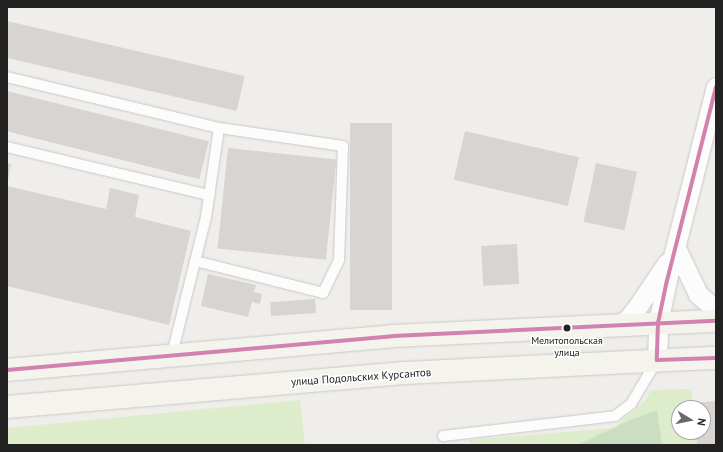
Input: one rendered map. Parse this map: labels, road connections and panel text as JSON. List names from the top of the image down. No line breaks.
{"streets":{"main road":["улица Подольских Курсантов"]},"places":["Мелитопольская улица"],"north":"right"}
